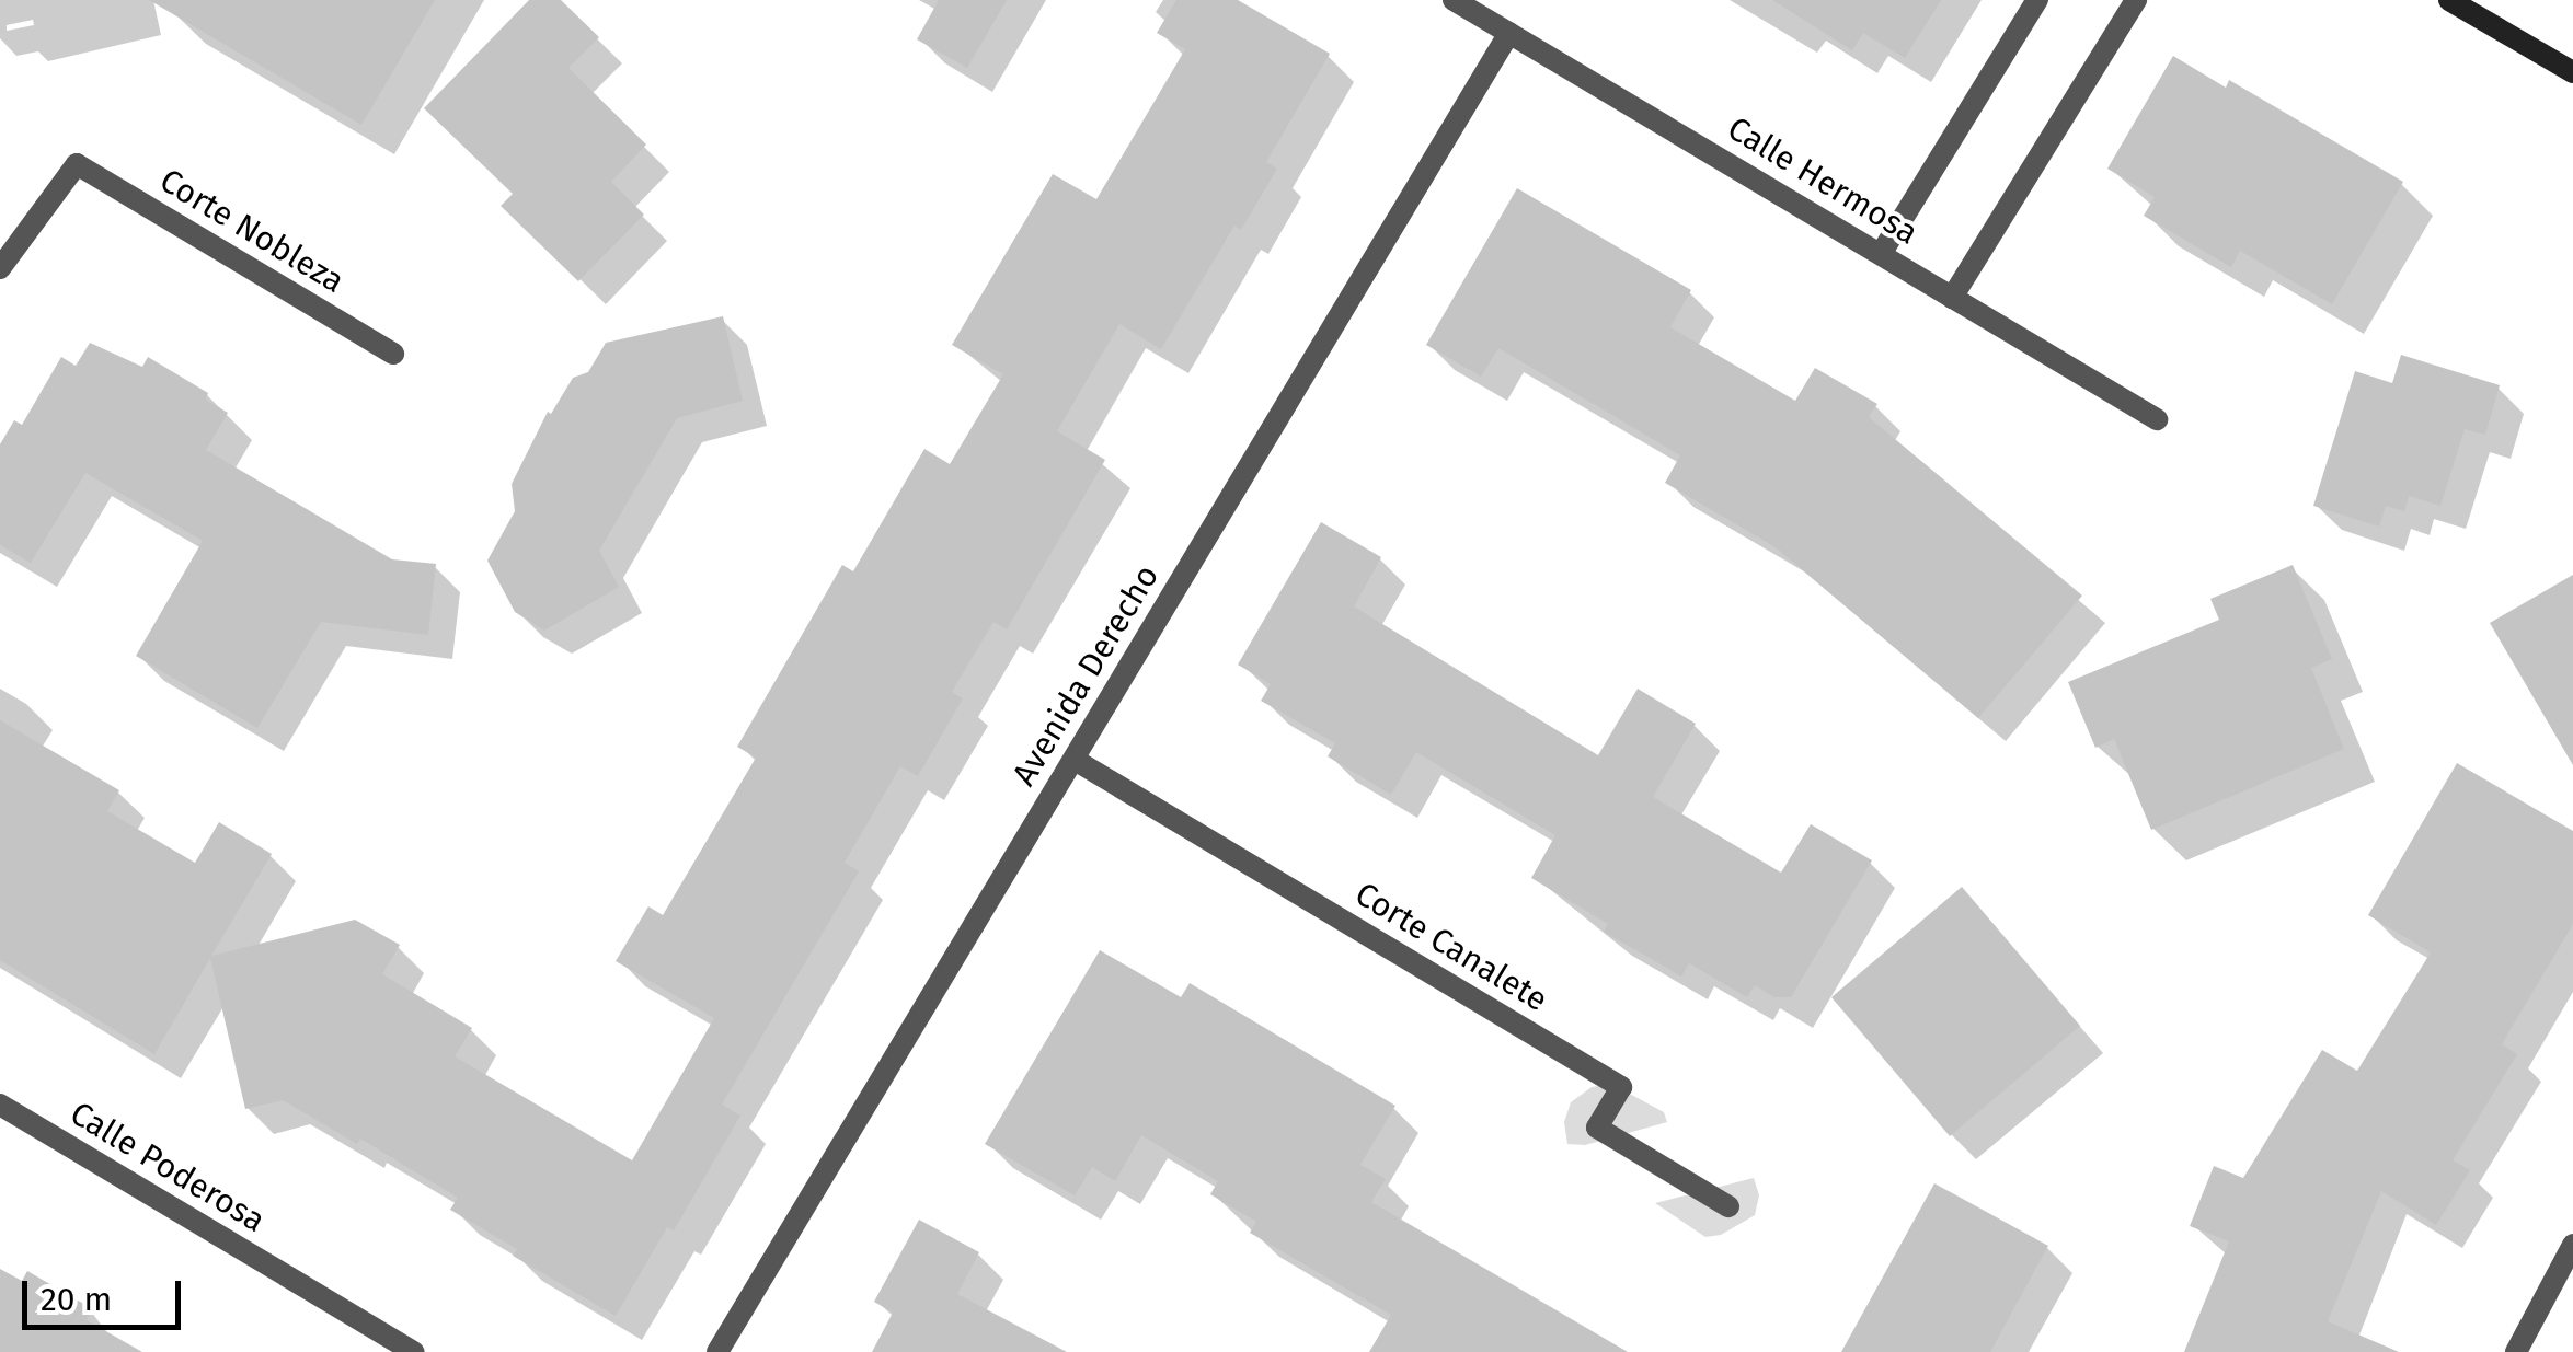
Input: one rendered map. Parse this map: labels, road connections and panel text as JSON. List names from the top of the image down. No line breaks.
{"streets":{"street":["Calle Hermosa","Corte Nobleza","Avenida Derecho","Corte Canalete","Calle Poderosa"]},"crossings":[["Calle Hermosa","Avenida Derecho"],["Avenida Derecho","Corte Canalete"]],"scale_bar":"20 m"}
